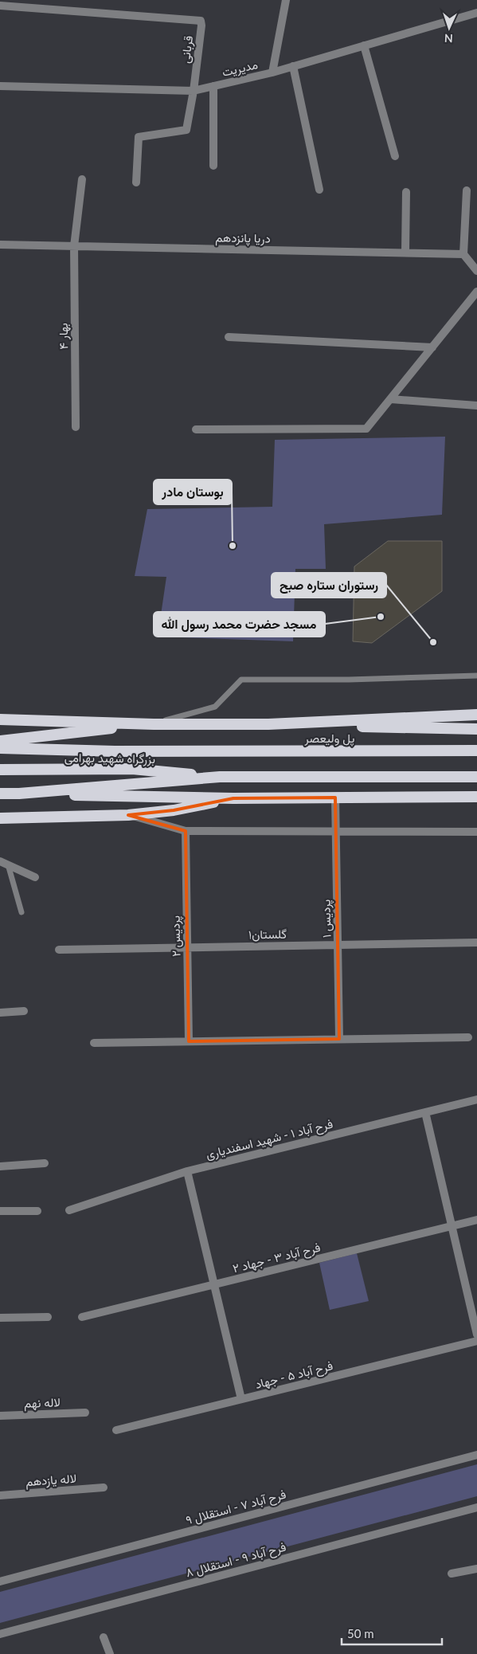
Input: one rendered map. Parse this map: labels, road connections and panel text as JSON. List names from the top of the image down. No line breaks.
{"streets":{"highway":["پل ولیعصر","بزرگراه شهید بهرامی"],"street":["قربانی","مدیریت","دریا پانزدهم","بهار ۴","پردیس ۱","گلستان۱","پردیس ۲","فرح آباد ۱ - شهید اسفندیاری","فرح آباد ۳ - جهاد ۲","فرح آباد ۵ - جهاد","لاله نهم","لاله یازدهم","فرح آباد ۷ - استقلال ۹","فرح آباد ۹ - استقلال ۸"]},"crossings":[["قربانی","مدیریت"],["دریا پانزدهم","بهار ۴"],["پل ولیعصر","بزرگراه شهید بهرامی"],["پردیس ۱","گلستان۱"],["گلستان۱","پردیس ۲"]],"places":["بوستان مادر","مسجد حضرت محمد رسول الله","رستوران ستاره صبح"],"scale_bar":"50 m","north":"bottom"}
